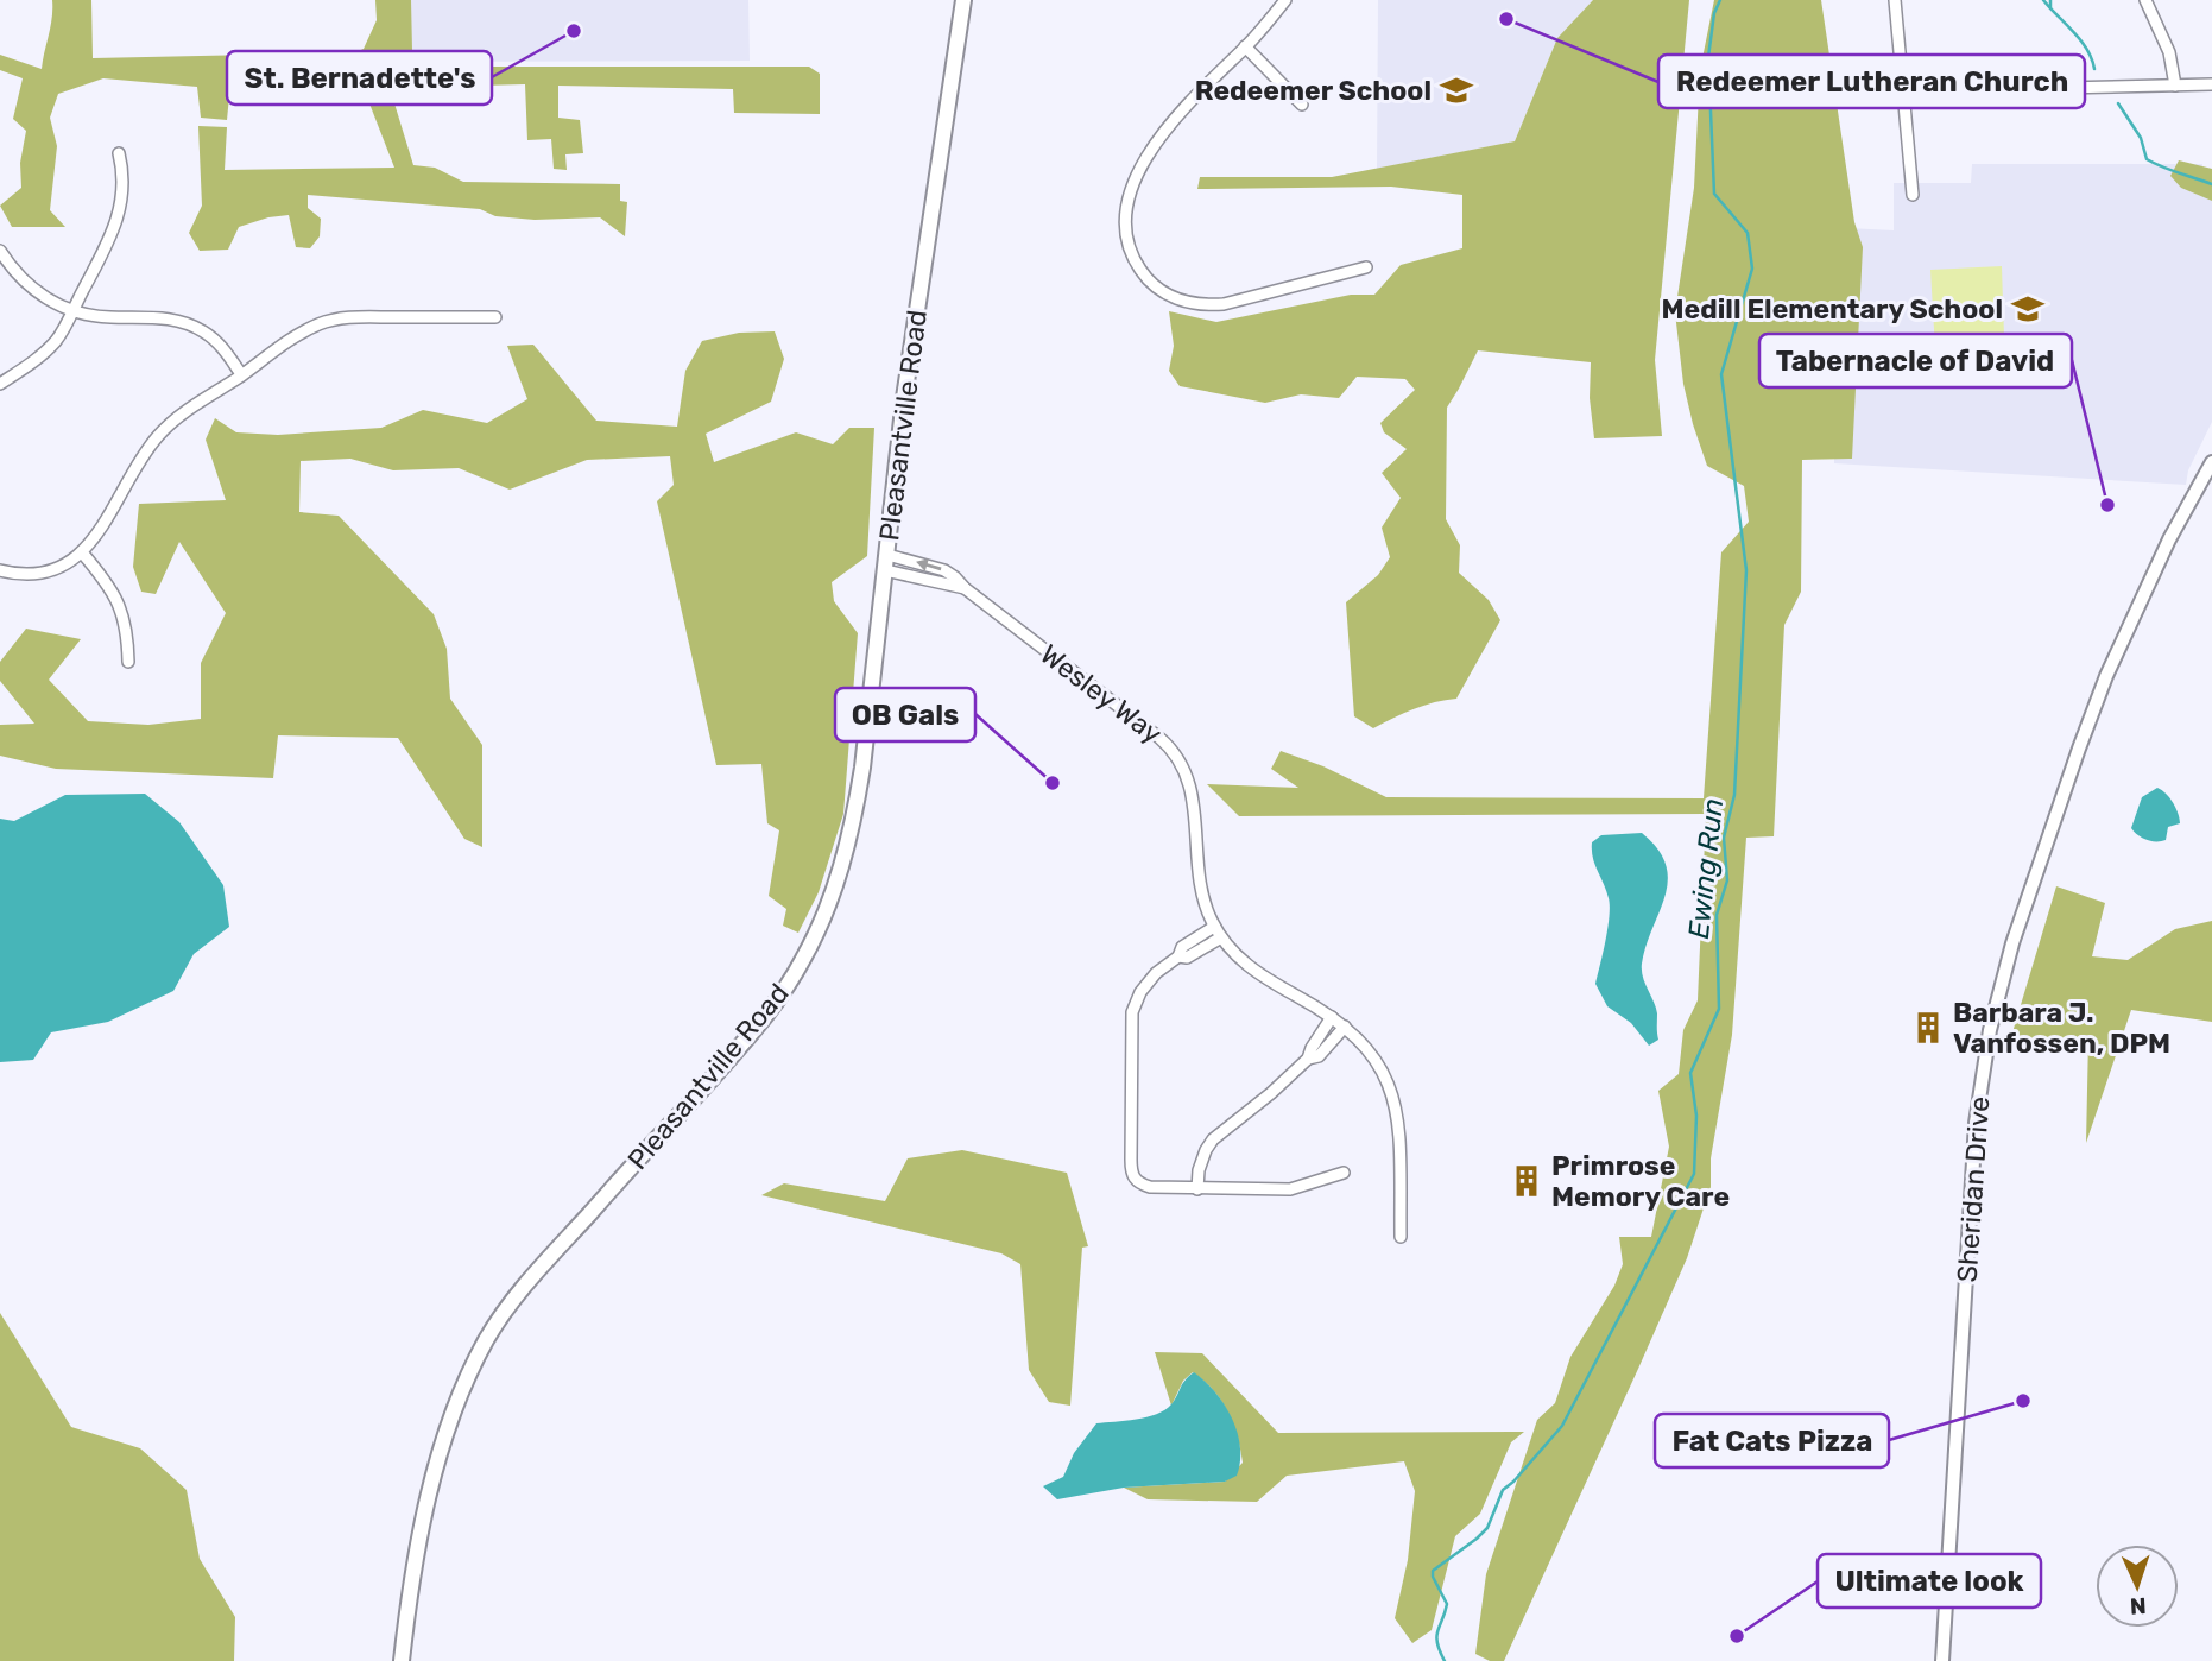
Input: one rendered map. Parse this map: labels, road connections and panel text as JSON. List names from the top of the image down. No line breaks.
{"streets":{"main road":["Pleasantville Road"],"street":["Wesley Way","Sheridan Drive"]},"crossings":[["Pleasantville Road","Wesley Way"]],"water":["Ewing Run"],"places":{"other":["Redeemer Lutheran Church","St. Bernadette's","Tabernacle of David","OB Gals","Fat Cats Pizza","Ultimate look"],"school or university":["Redeemer School","Medill Elementary School"],"building":["Barbara J. Vanfossen, DPM","Primrose Memory Care"]},"north":"bottom"}
